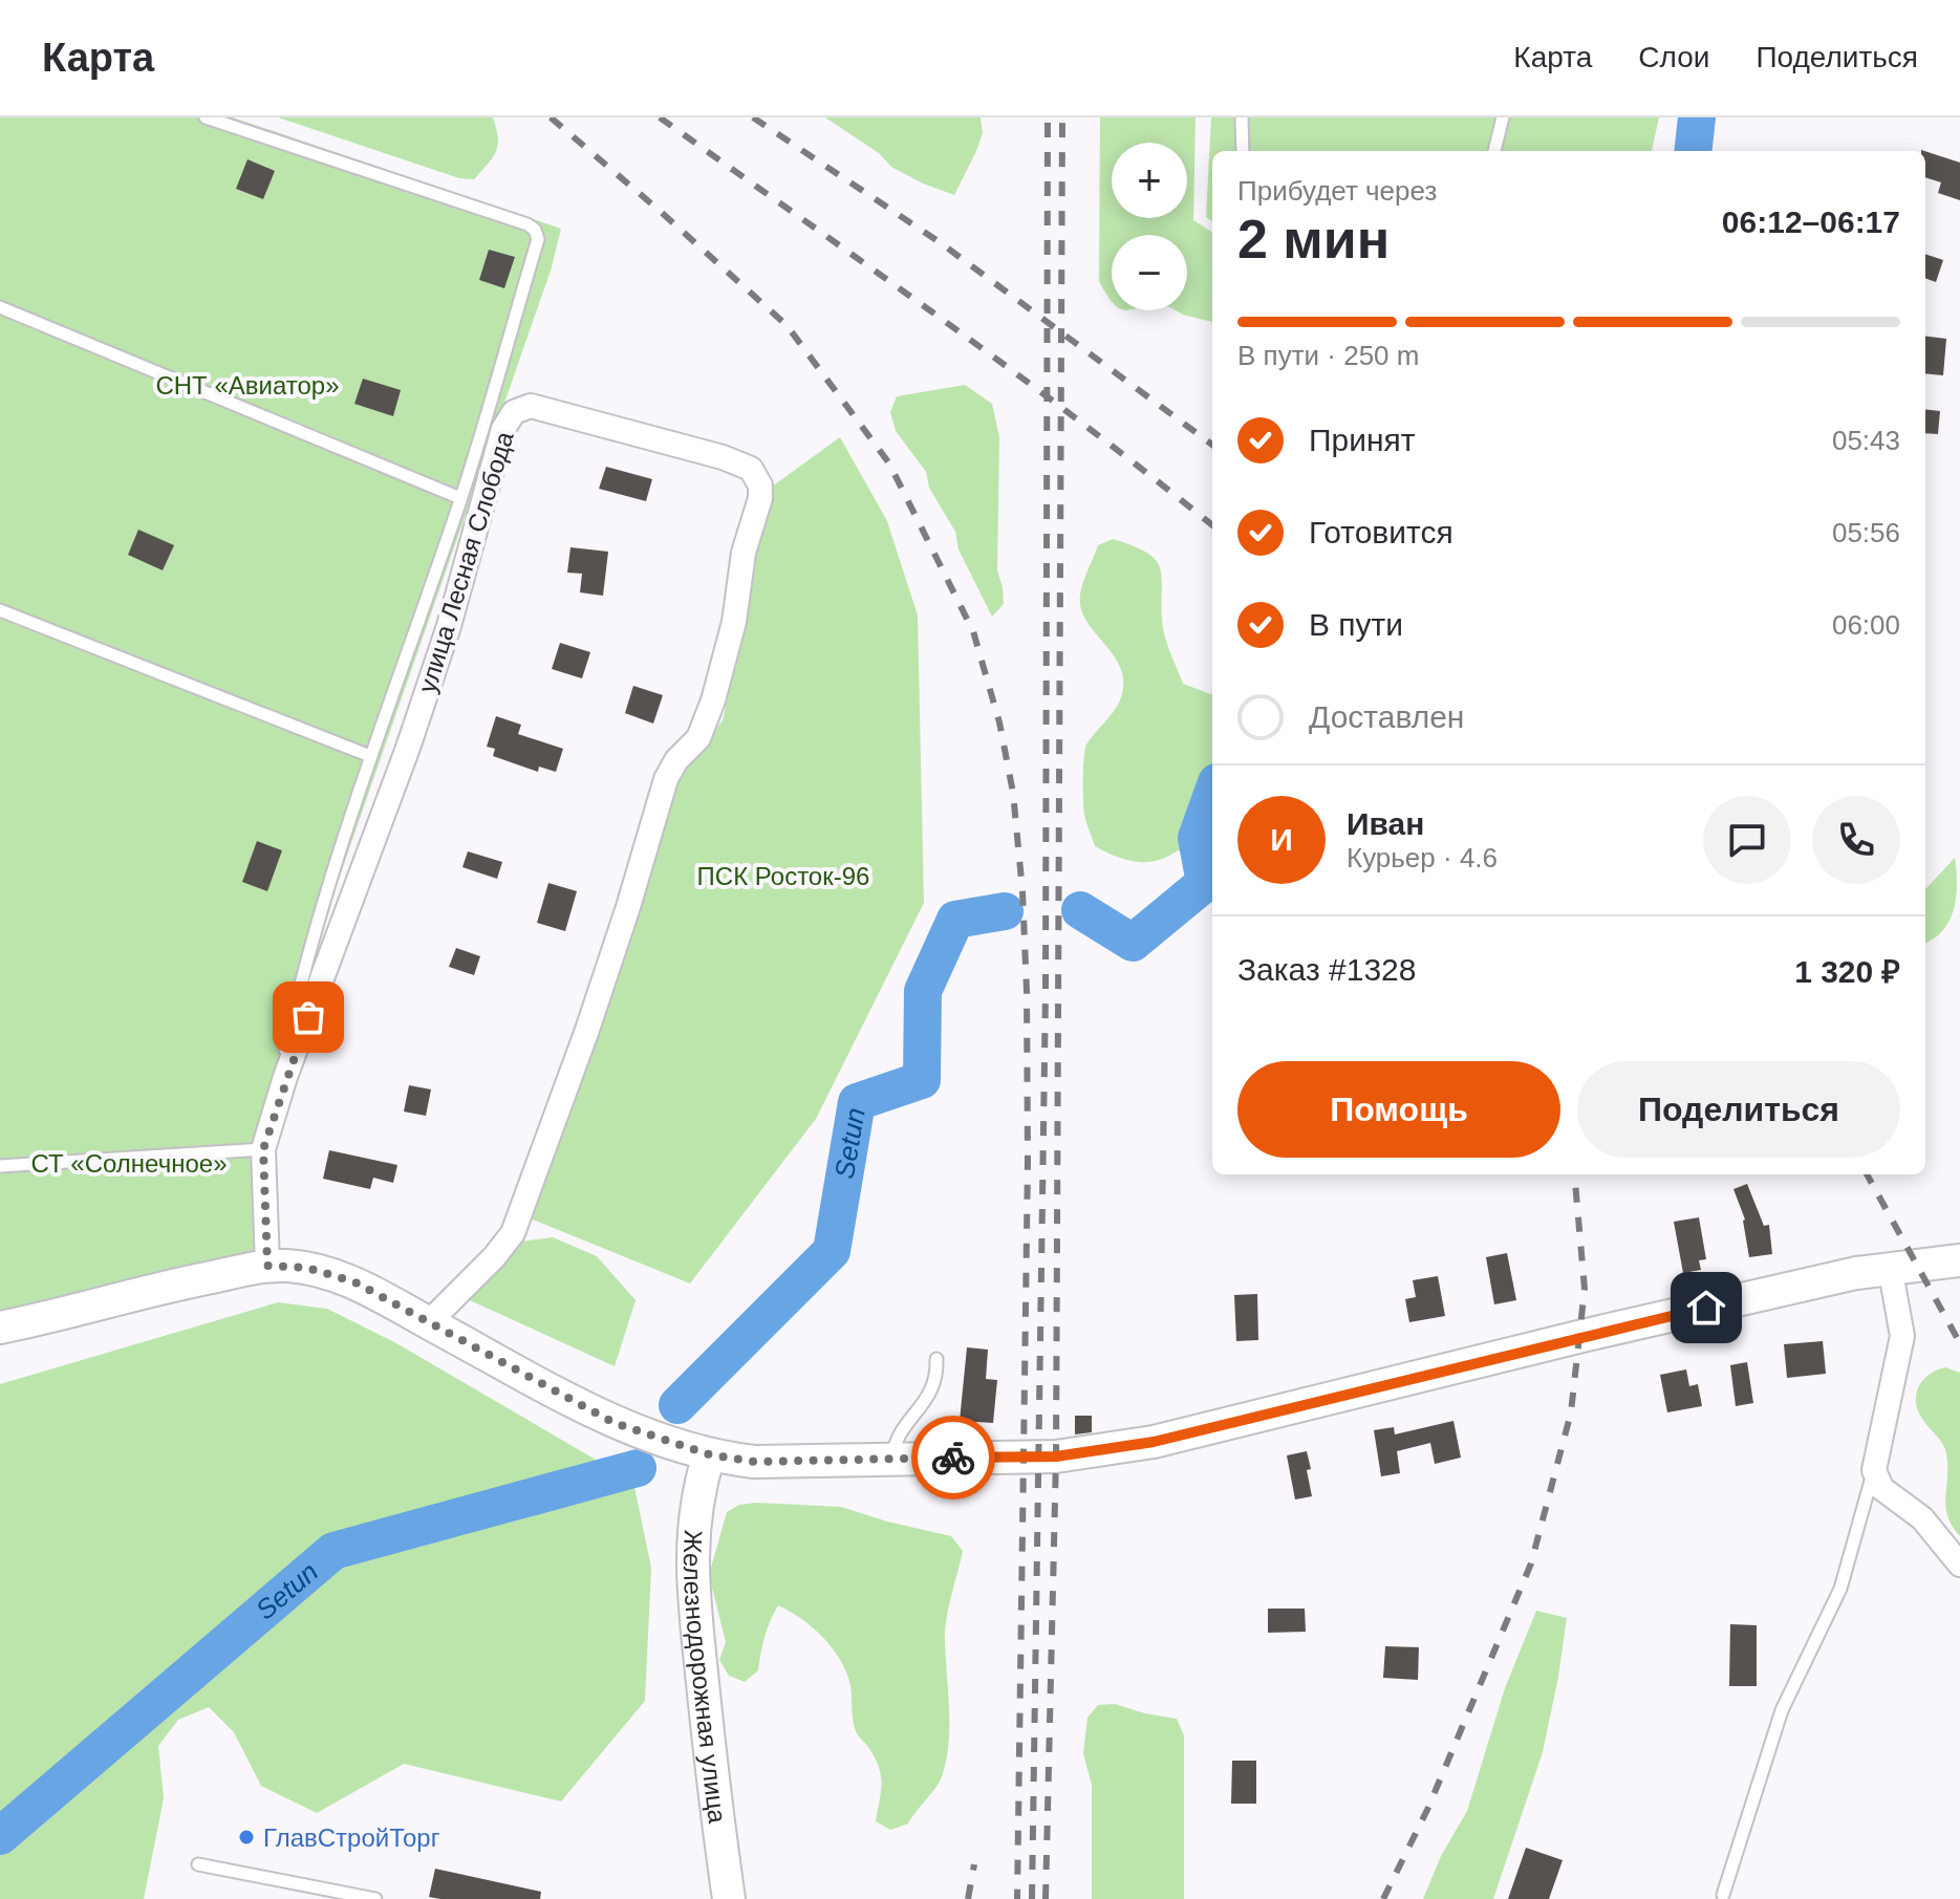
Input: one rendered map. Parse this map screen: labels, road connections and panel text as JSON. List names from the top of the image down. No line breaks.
{"streets":{"main road":["Железнодорожная улица"],"street":["улица Лесная Слобода"]},"water":["Setun"],"parks":["СНТ «Авиатор»","ПСК Росток-96","СТ «Солнечное»"],"places":["ГлавСтройТорг"],"page":{"header":"Карта","nav":["Карта","Слои","Поделиться"],"map_buttons":["+","−"],"heading":["2 мин","Прибудет через","06:12–06:17"],"panel":["Иван","Курьер · 4.6","Заказ #1328","1 320 ₽"],"bar":"В пути · 250 m","list":[["Принят","05:43"],["Готовится","05:56"],["В пути","06:00"],"Доставлен"],"round":"И","buttons":["Помощь","Поделиться"]}}
